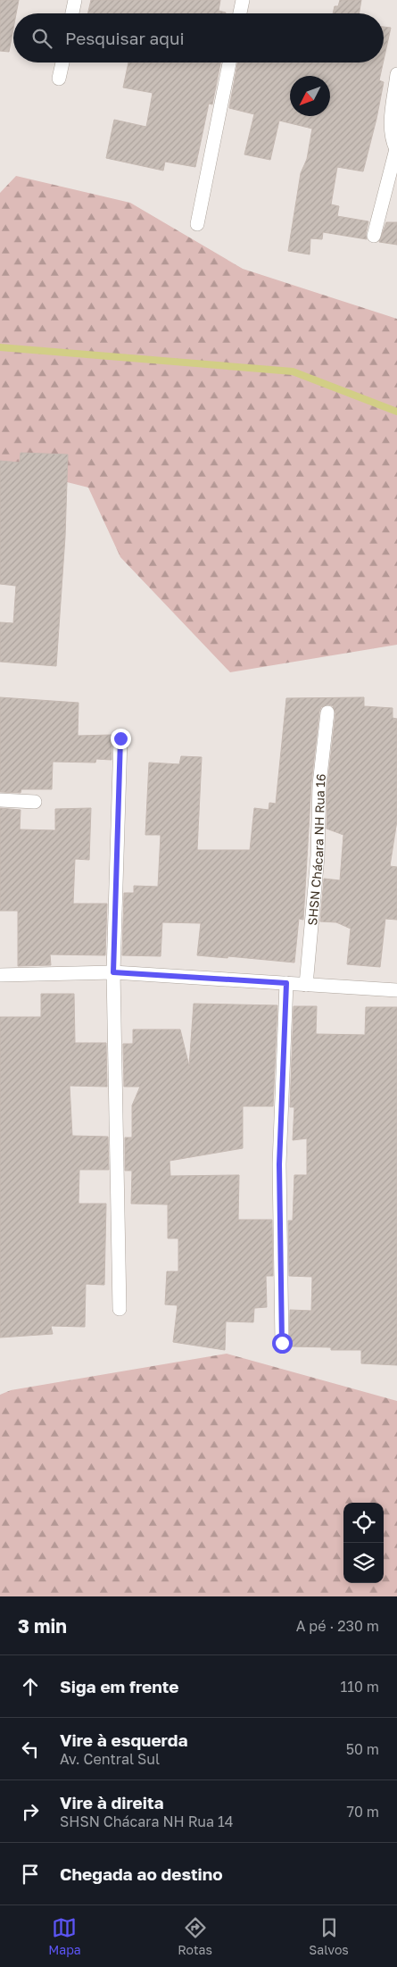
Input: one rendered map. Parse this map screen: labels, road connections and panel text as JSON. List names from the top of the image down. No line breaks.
{"streets":{"street":["SHSN Chácara NH Rua 16"]},"north":"bottom left","page":{"search":"Pesquisar aqui","heading":["3 min","A pé · 230 m"],"list":[["Siga em frente","110 m"],["Vire à esquerda","Av. Central Sul","50 m"],["Vire à direita","SHSN Chácara NH Rua 14","70 m"],"Chegada ao destino"],"nav":["Mapa","Rotas","Salvos"]}}
